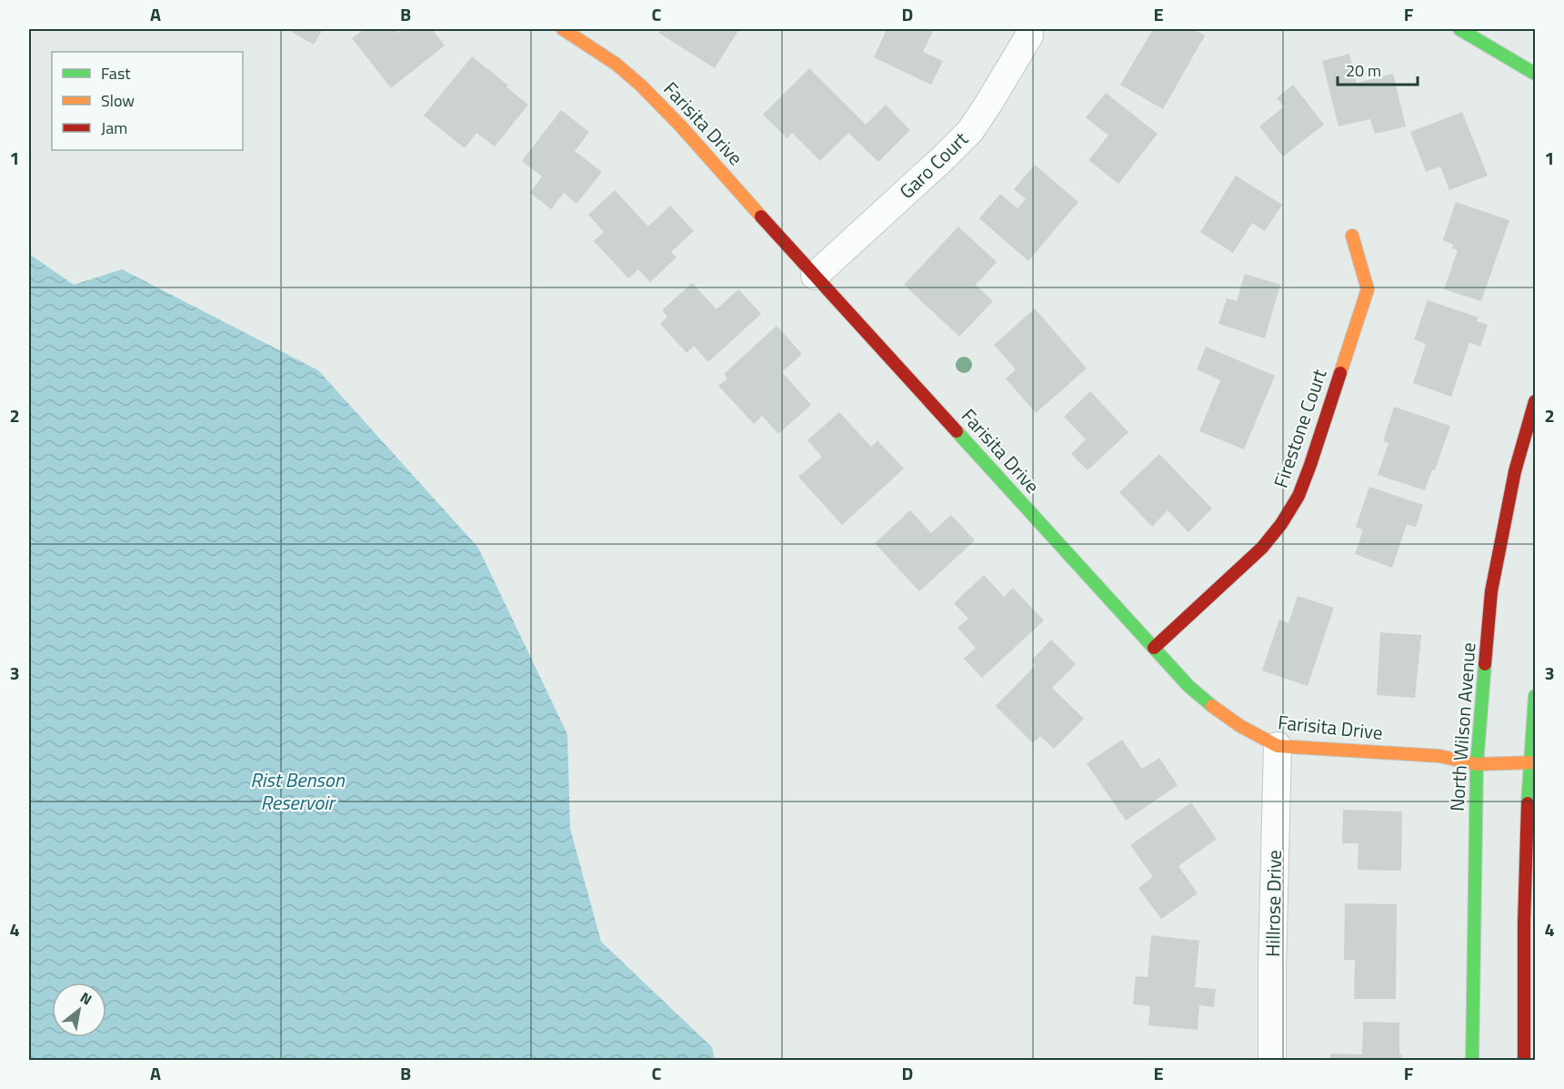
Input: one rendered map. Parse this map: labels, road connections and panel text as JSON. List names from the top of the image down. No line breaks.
{"streets":{"street":["Farisita Drive","Garo Court","Firestone Court","North Wilson Avenue","Hillrose Drive"]},"crossings":[["Farisita Drive","Garo Court"],["Farisita Drive","Firestone Court"],["Farisita Drive","North Wilson Avenue"],["Farisita Drive","Hillrose Drive"]],"water":["Rist Benson Reservoir"],"legend":["Fast","Slow","Jam"],"scale_bar":"20 m","north":"top right","grid":{"columns":["A","B","C","D","E","F"],"rows":["1","2","3","4"]}}
